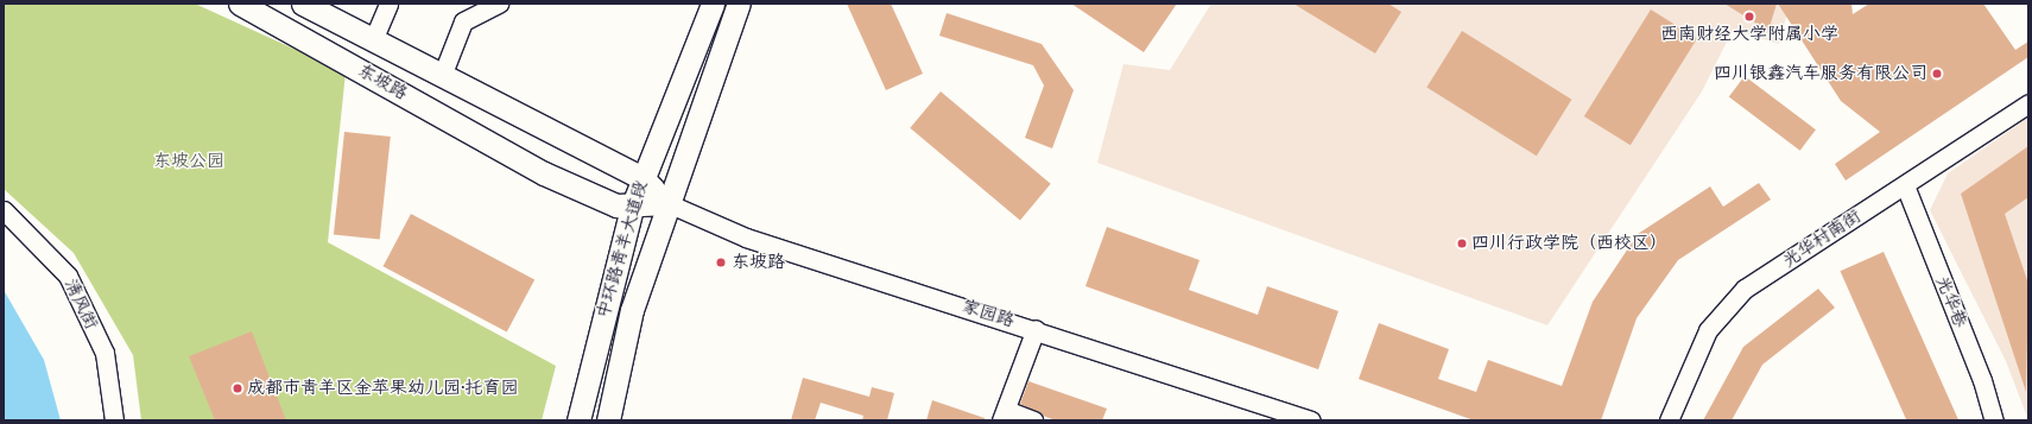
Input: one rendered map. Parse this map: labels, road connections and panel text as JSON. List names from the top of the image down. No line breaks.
{"streets":{"main road":["东坡路","中环路青羊大道段"],"street":["光华村南街","光华巷","清风街","家园路"]},"crossings":[["东坡路","中环路青羊大道段"],["东坡路","家园路"],["光华村南街","光华巷"],["中环路青羊大道段","家园路"]],"parks":["东坡公园"],"places":["西南财经大学附属小学","四川银鑫汽车服务有限公司","四川行政学院（西校区）","东坡路","成都市青羊区金苹果幼儿园·托育园"]}
